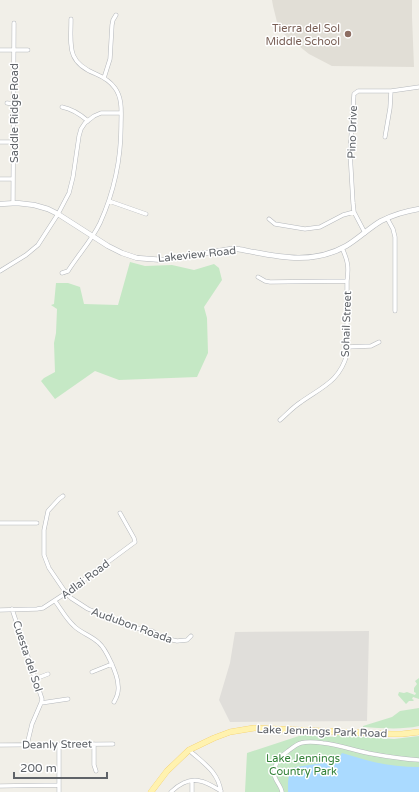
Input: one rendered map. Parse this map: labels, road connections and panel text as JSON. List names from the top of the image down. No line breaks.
{"streets":{"main road":["Lake Jennings Park Road"],"street":["Saddle Ridge Road","Pino Drive","Lakeview Road","Sohail Street","Adlai Road","Audubon Roada","Cuesta del Sol","Deanly Street"]},"crossings":[["Saddle Ridge Road","Lakeview Road"],["Pino Drive","Lakeview Road"],["Lakeview Road","Sohail Street"],["Adlai Road","Audubon Roada"],["Adlai Road","Cuesta del Sol"],["Cuesta del Sol","Deanly Street"]],"parks":["Lake Jennings Country Park"],"places":["Tierra del Sol Middle School"],"scale_bar":"200 m"}
